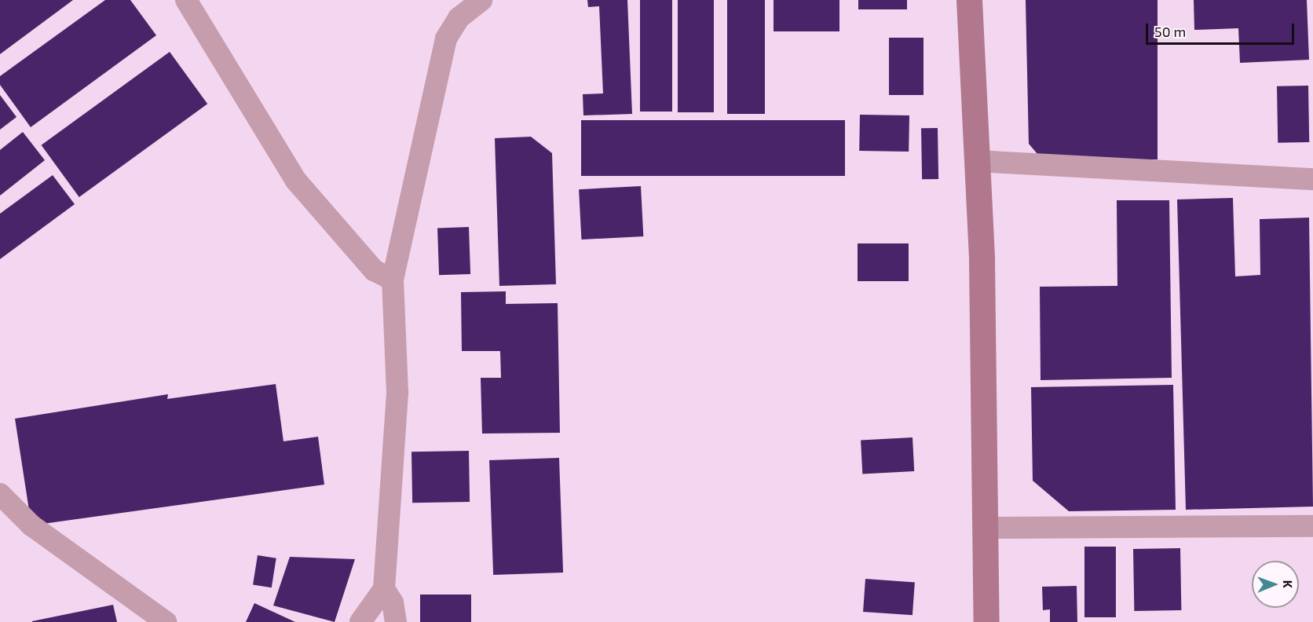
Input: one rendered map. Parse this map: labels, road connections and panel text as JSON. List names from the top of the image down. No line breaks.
{"scale_bar":"50 m","north":"right"}
